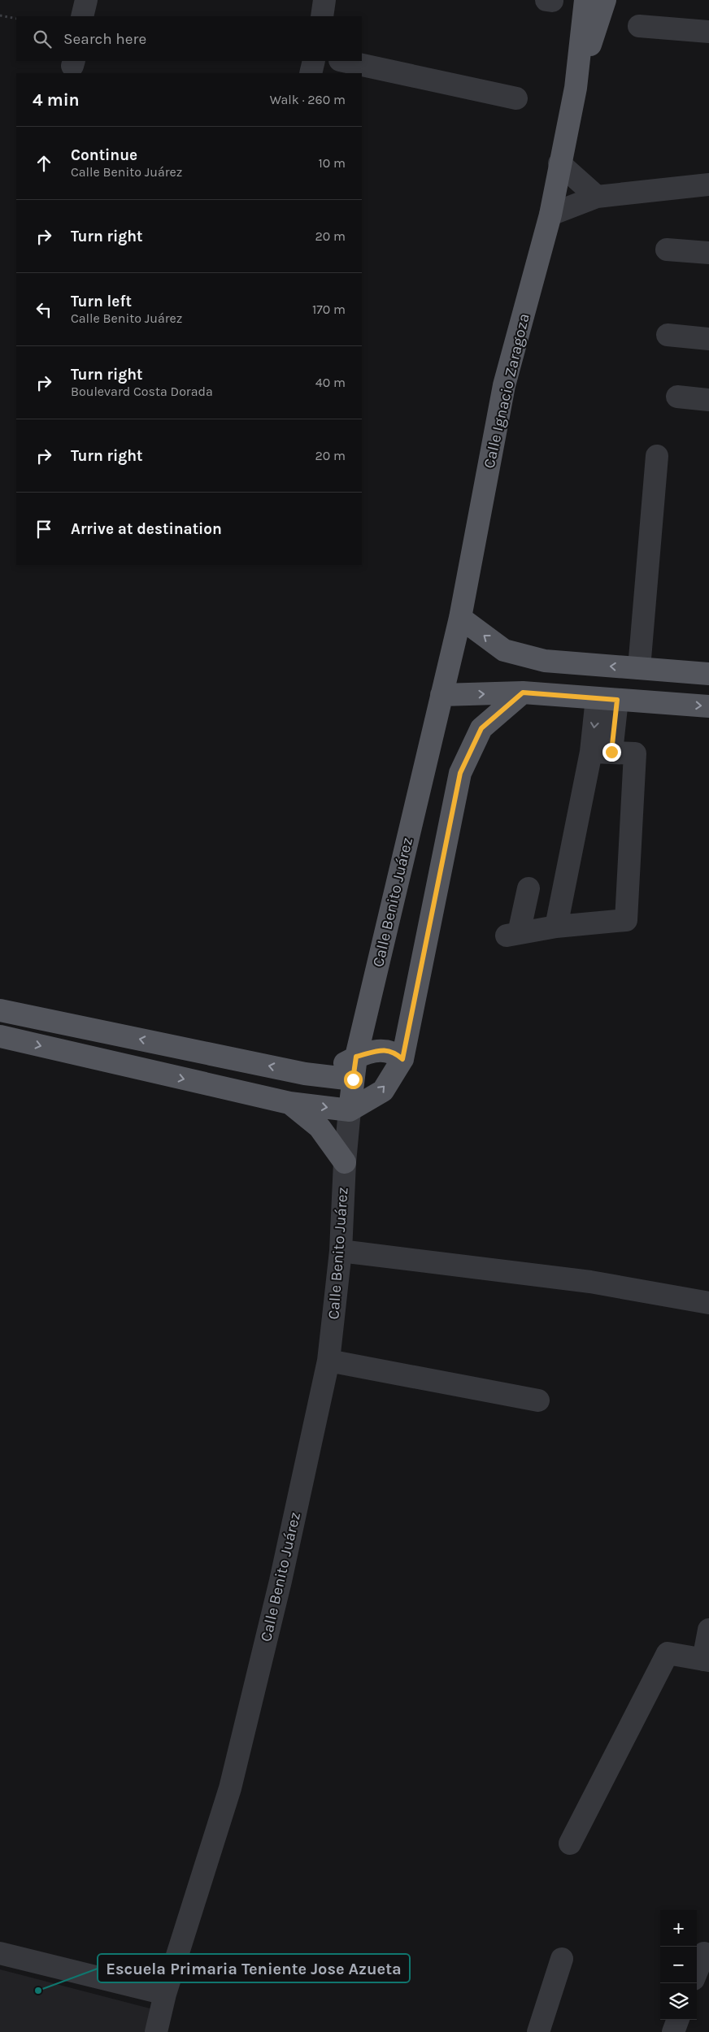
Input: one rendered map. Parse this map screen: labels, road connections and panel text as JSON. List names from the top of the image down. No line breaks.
{"streets":{"main road":["Calle Ignacio Zaragoza","Calle Benito Juárez"]},"crossings":[["Calle Ignacio Zaragoza","Calle Benito Juárez"]],"places":["Escuela Primaria Teniente Jose Azueta"],"page":{"search":"Search here","heading":["4 min","Walk · 260 m"],"list":[["Continue","Calle Benito Juárez","10 m"],["Turn right","20 m"],["Turn left","Calle Benito Juárez","170 m"],["Turn right","Boulevard Costa Dorada","40 m"],["Turn right","20 m"],"Arrive at destination"],"map_buttons":["+","−"]}}
